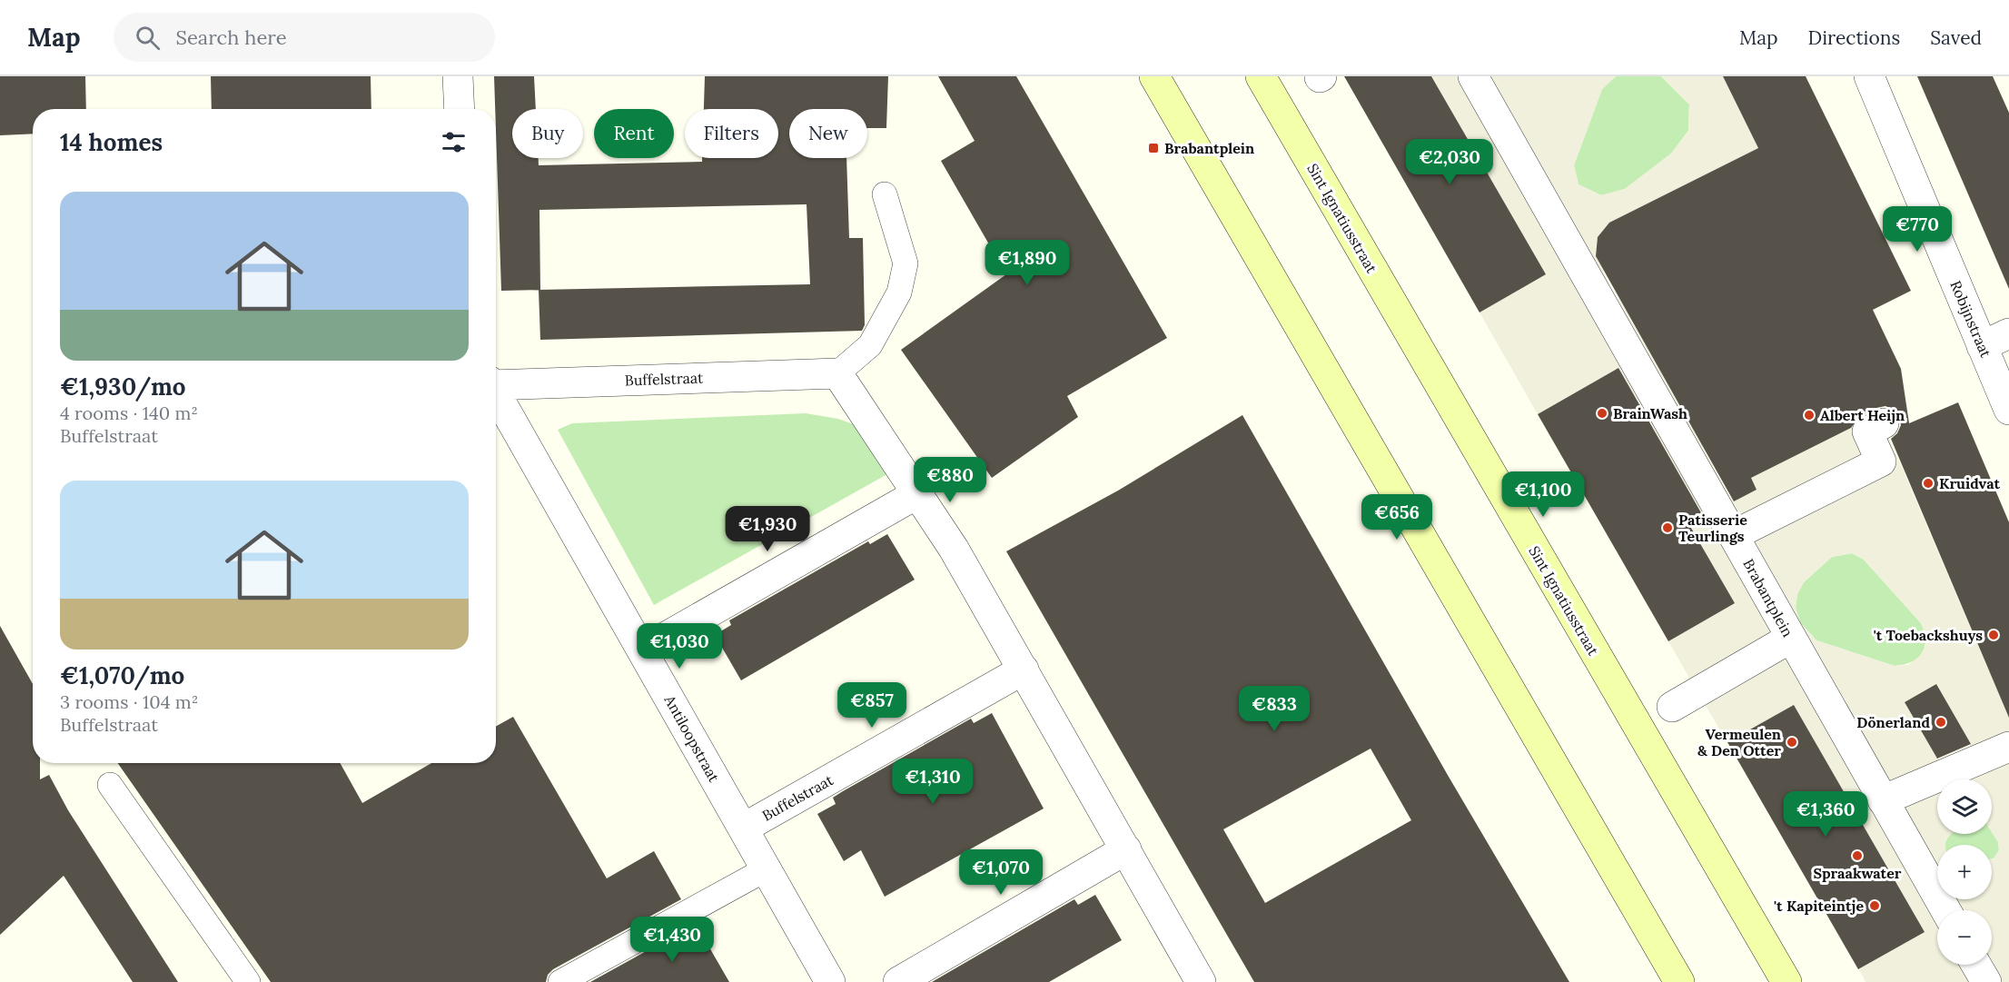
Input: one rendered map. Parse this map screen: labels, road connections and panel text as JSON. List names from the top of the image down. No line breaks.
{"streets":{"main road":["Sint Ignatiusstraat"],"street":["Robijnstraat","Buffelstraat","Brabantplein","Antiloopstraat"]},"crossings":[["Buffelstraat","Antiloopstraat"]],"places":{"transit":["Brabantplein"],"other":["BrainWash","Albert Heijn","Kruidvat","Patisserie Teurlings","'t Toebackshuys","Dönerland","Vermeulen & Den Otter","Spraakwater","'t Kapiteintje"]},"page":{"header":"Map","search":"Search here","nav":["Map","Directions","Saved"],"chip":["Buy","Rent","Filters","New"],"heading":"14 homes","price":["€2,030","€770","€1,890","€880","€1,100","€656","€1,930","€1,030","€857","€833","€1,310","€1,360","€1,070","€1,430"],"list":[{"name":"€1,930/mo","note":"4 rooms · 140 m² · Buffelstraat"},{"name":"€1,070/mo","note":"3 rooms · 104 m² · Buffelstraat"}],"map_buttons":["+","−"]}}
